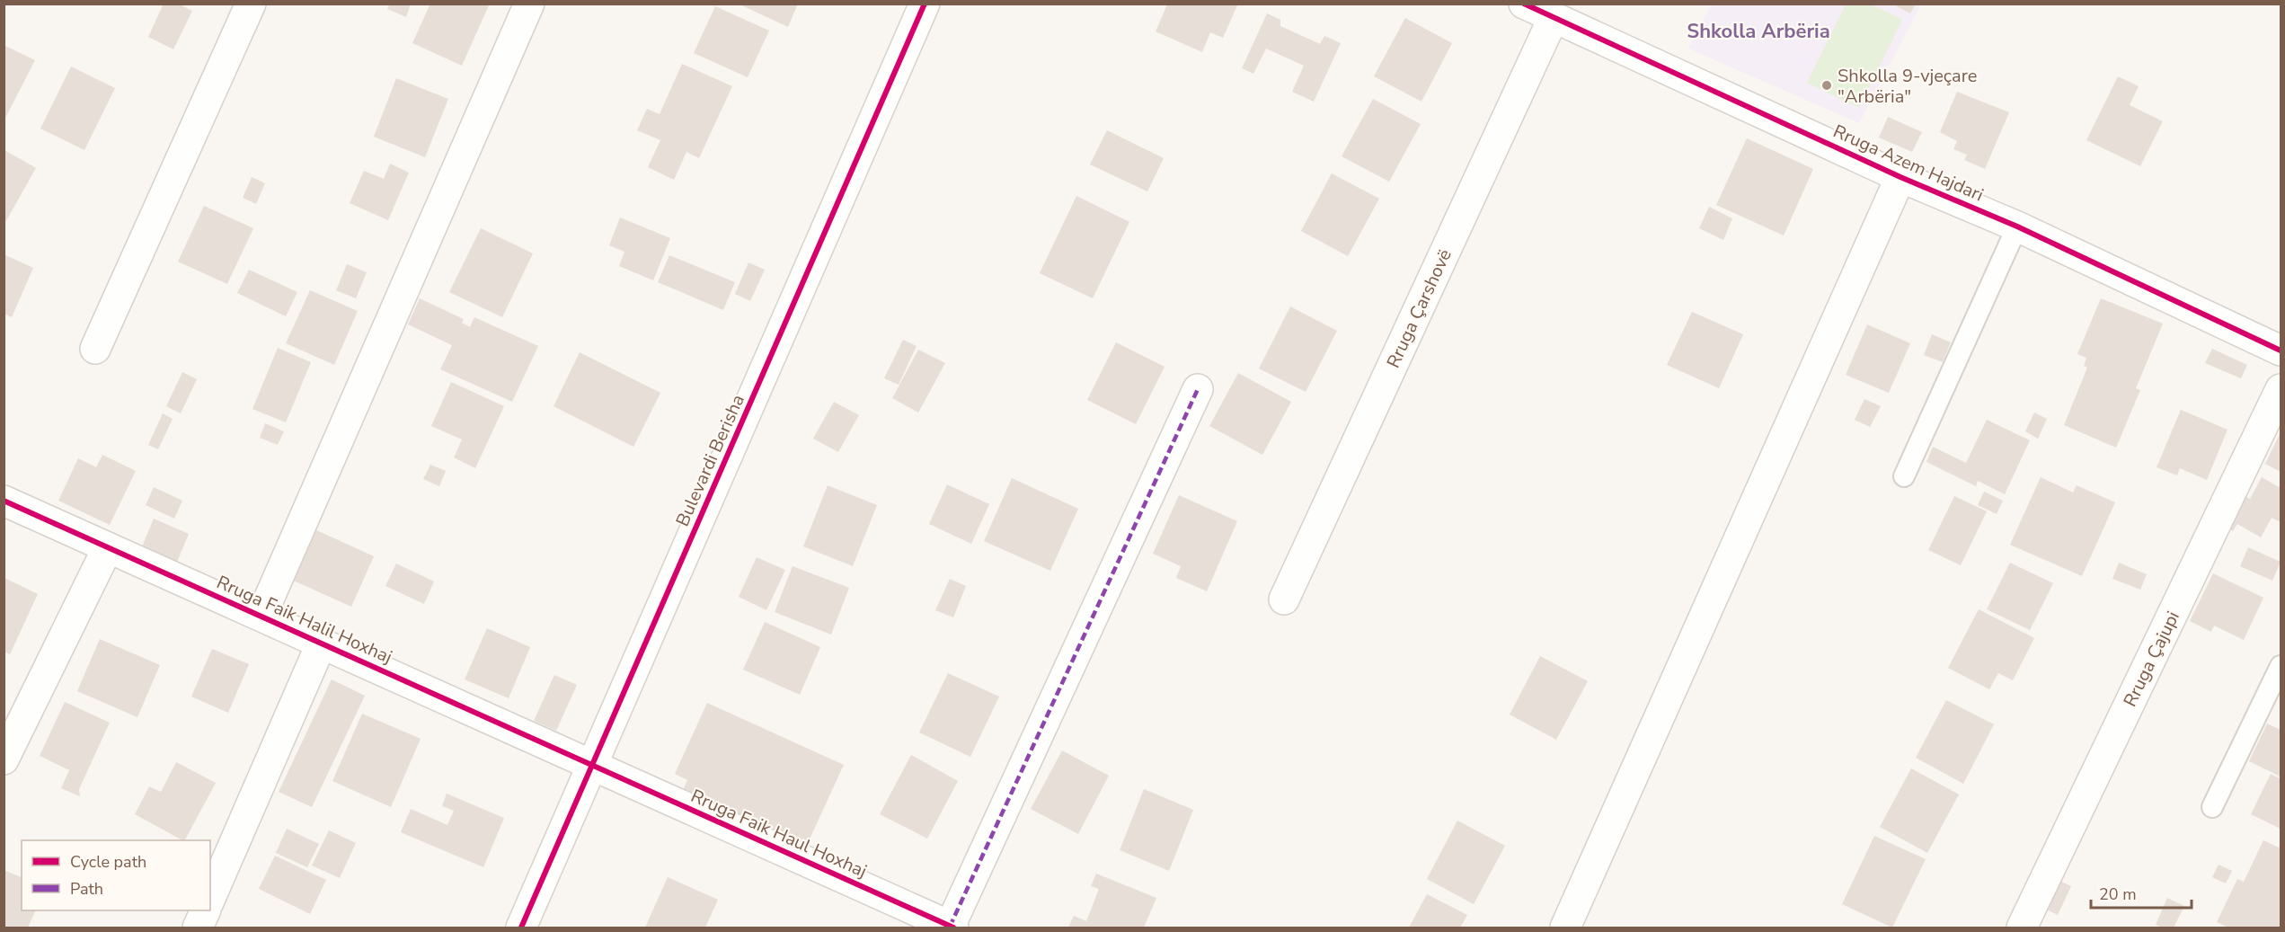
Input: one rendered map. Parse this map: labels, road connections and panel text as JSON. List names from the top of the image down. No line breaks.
{"streets":{"street":["Rruga Azem Hajdari","Rruga Çarshovë","Bulevardi Berisha","Rruga Faik Halil Hoxhaj","Rruga Çajupi","Rruga Faik Haul Hoxhaj"]},"crossings":[["Rruga Azem Hajdari","Rruga Çarshovë"],["Bulevardi Berisha","Rruga Faik Halil Hoxhaj"],["Bulevardi Berisha","Rruga Faik Haul Hoxhaj"],["Rruga Faik Halil Hoxhaj","Rruga Faik Haul Hoxhaj"]],"districts":["Shkolla Arbëria"],"places":["Shkolla 9-vjeçare \"Arbëria\""],"legend":["Cycle path","Path"],"scale_bar":"20 m"}
